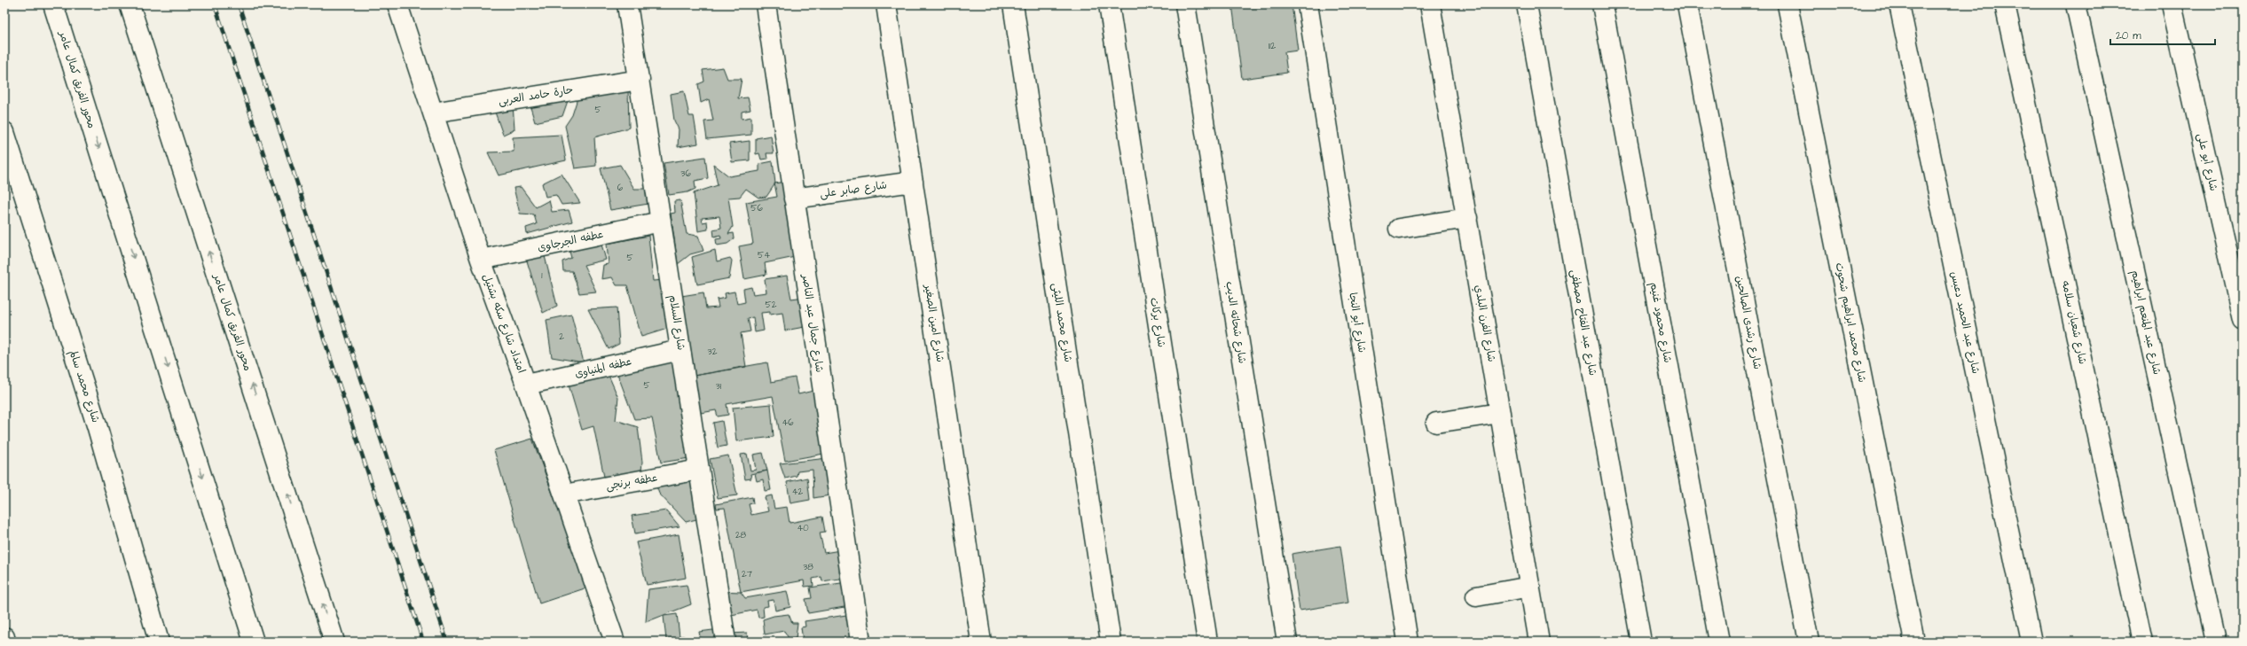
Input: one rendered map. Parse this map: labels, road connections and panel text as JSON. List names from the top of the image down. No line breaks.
{"streets":{"street":["محور الفريق كمال عامر","حارة حامد العربى","شارع أبو على","شارع صابر على","عطفه الجرجاوى","شارع السلام","شارع محمد الليثى","شارع بركات","شارع شحاته الديب","شارع أبو النجا","شارع عبد الفتاح مصطفى","شارع محمود غنيم","شارع رشدى الصالحين","شارع محمد ابراهيم شحوت","شارع عبد الحميد دعبس","شارع شعبان سلامه","شارع عبد المنعم ابراهيم","امتداد شارع سكه بشتيل","شارع جمال عبد الناصر","شارع امين الصغير","شارع الفرن البلدي","عطفه المنياوى","شارع محمد سالم","عطفه برنجى"]},"crossings":[["حارة حامد العربى","شارع السلام"],["حارة حامد العربى","امتداد شارع سكه بشتيل"],["شارع صابر على","شارع جمال عبد الناصر"],["شارع صابر على","شارع امين الصغير"],["عطفه الجرجاوى","شارع السلام"],["عطفه الجرجاوى","امتداد شارع سكه بشتيل"],["شارع السلام","عطفه المنياوى"],["شارع السلام","عطفه برنجى"],["امتداد شارع سكه بشتيل","عطفه المنياوى"],["امتداد شارع سكه بشتيل","عطفه برنجى"]],"house_numbers":["112","5","36","6","56","54","5","1","52","2","32","5","31","46","42","40","28","38","27"],"scale_bar":"20 m"}
